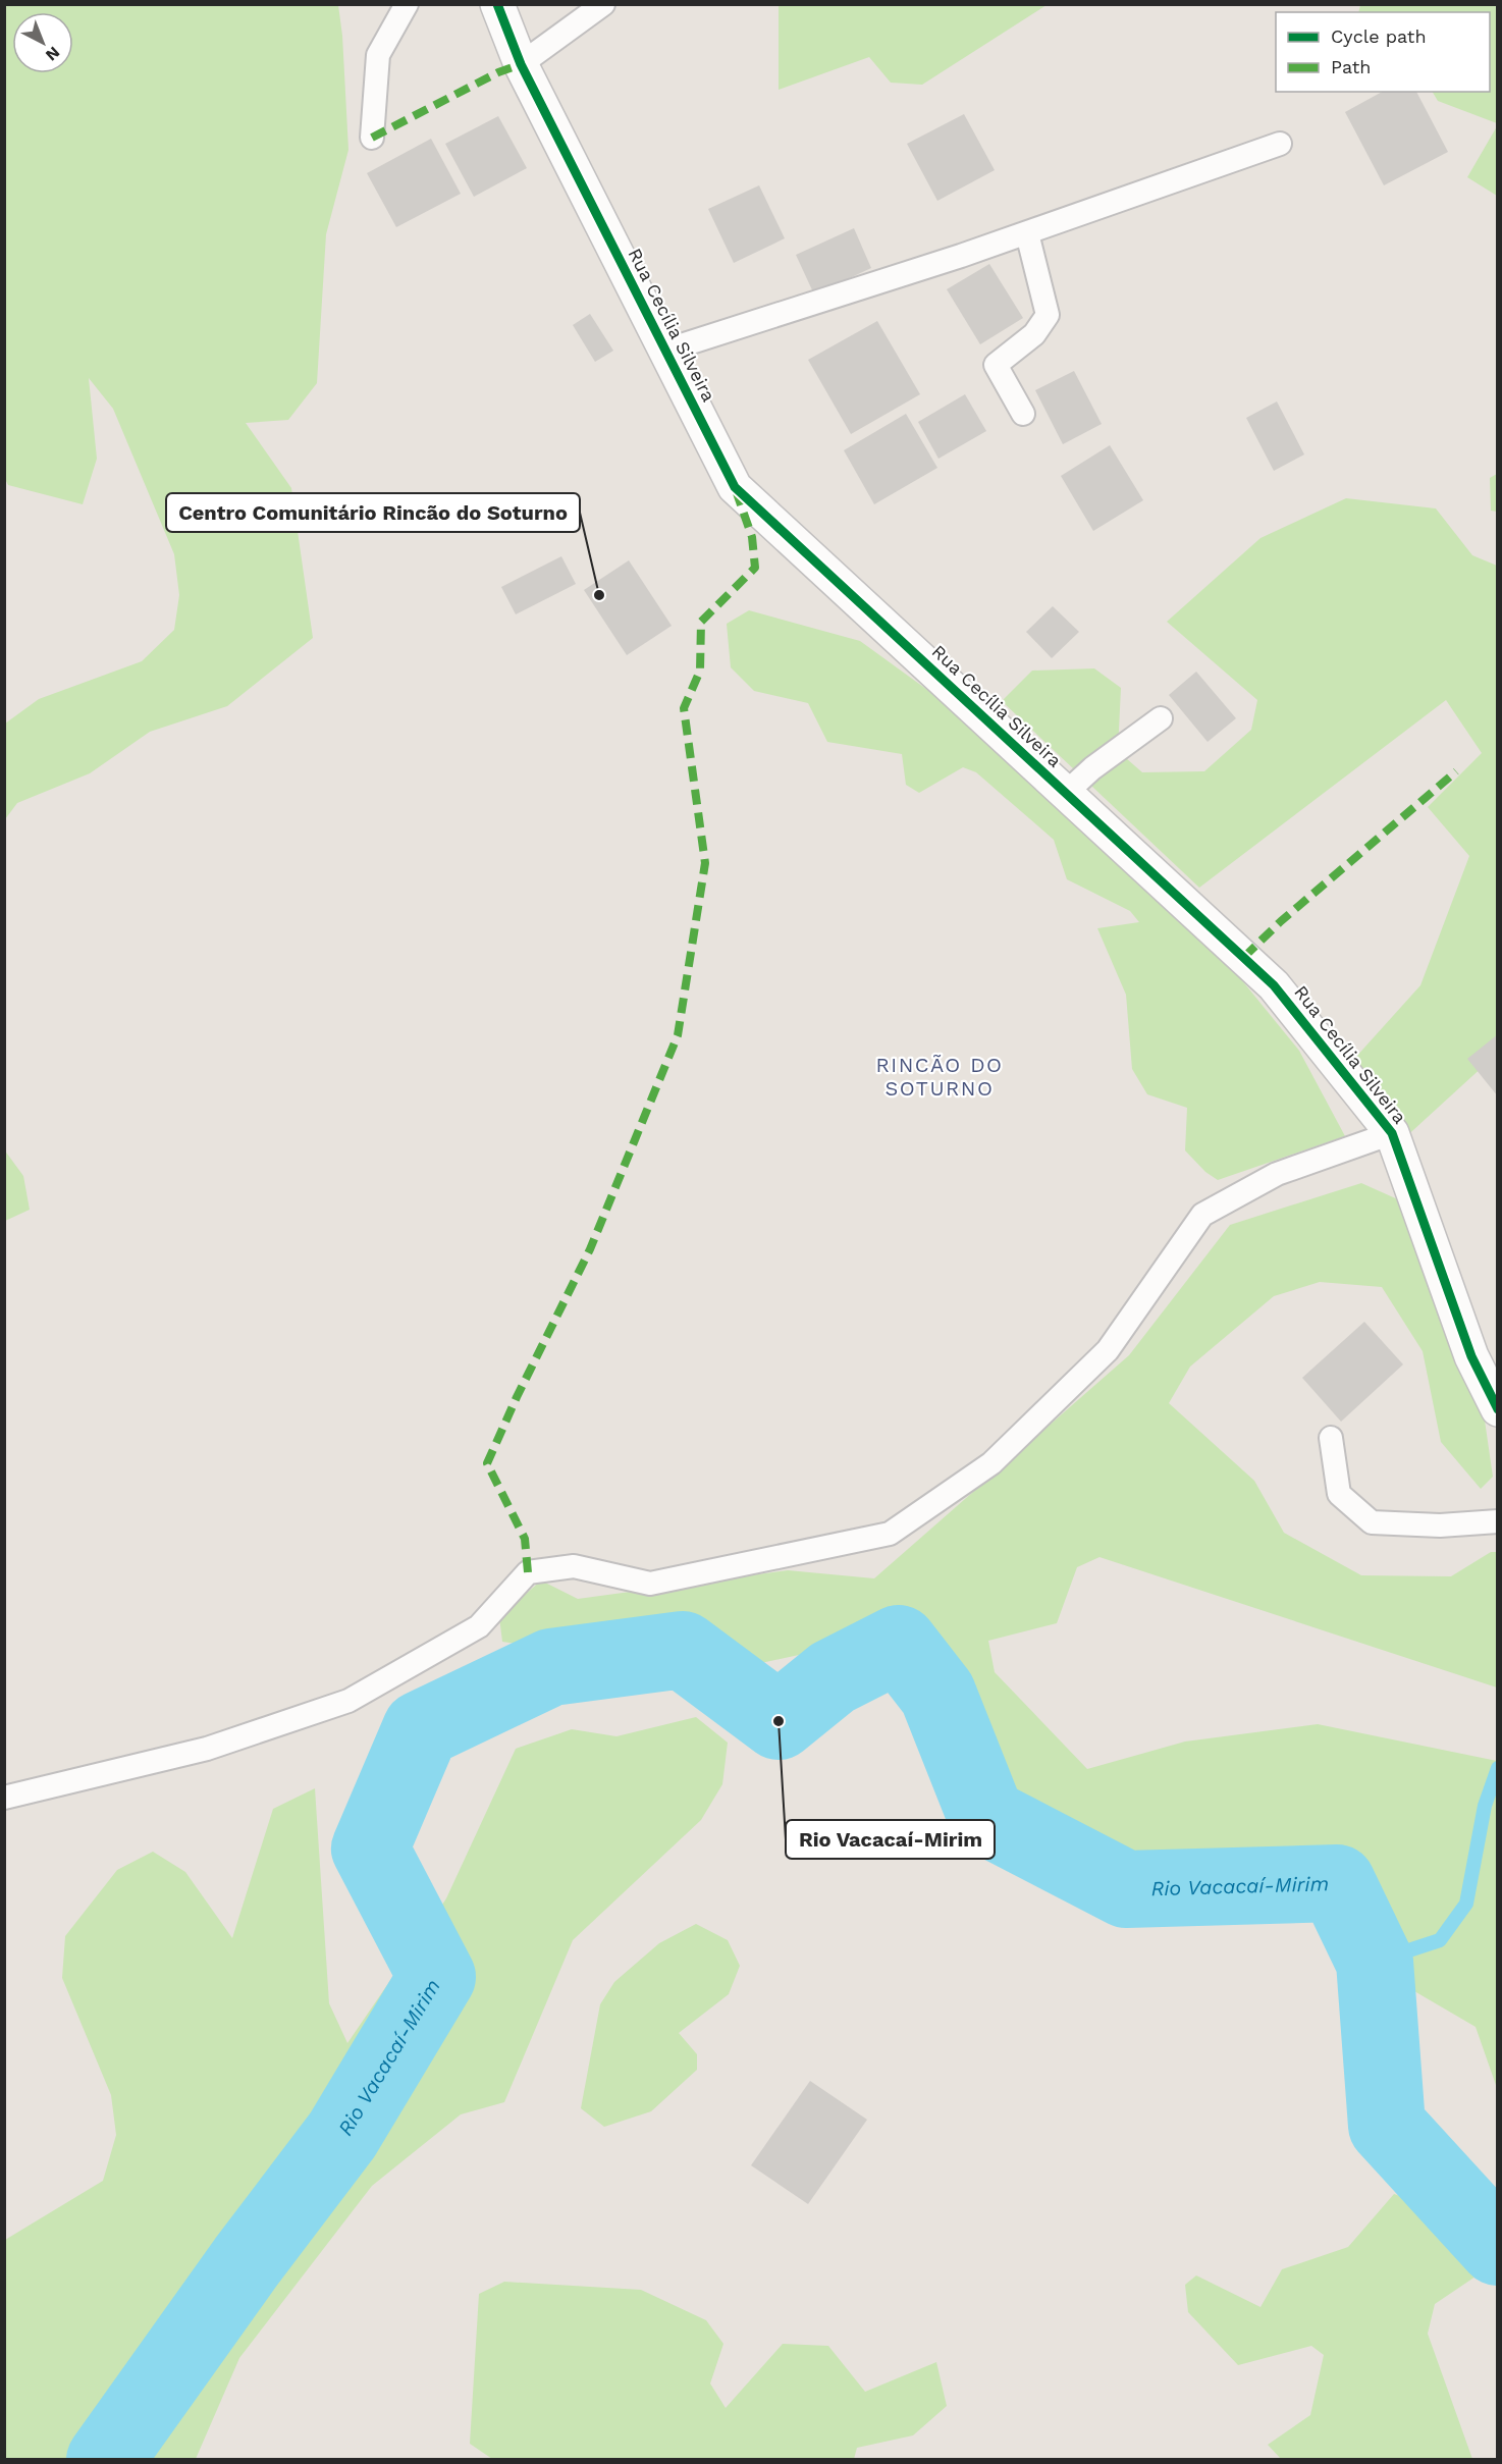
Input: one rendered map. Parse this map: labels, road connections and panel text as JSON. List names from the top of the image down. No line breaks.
{"streets":{"street":["Rua Cecília Silveira"]},"districts":["RINCÃO DO SOTURNO"],"water":["Rio Vacacaí-Mirim"],"places":["Centro Comunitário Rincão do Soturno","Rio Vacacaí-Mirim"],"legend":["Cycle path","Path"],"north":"bottom right"}
